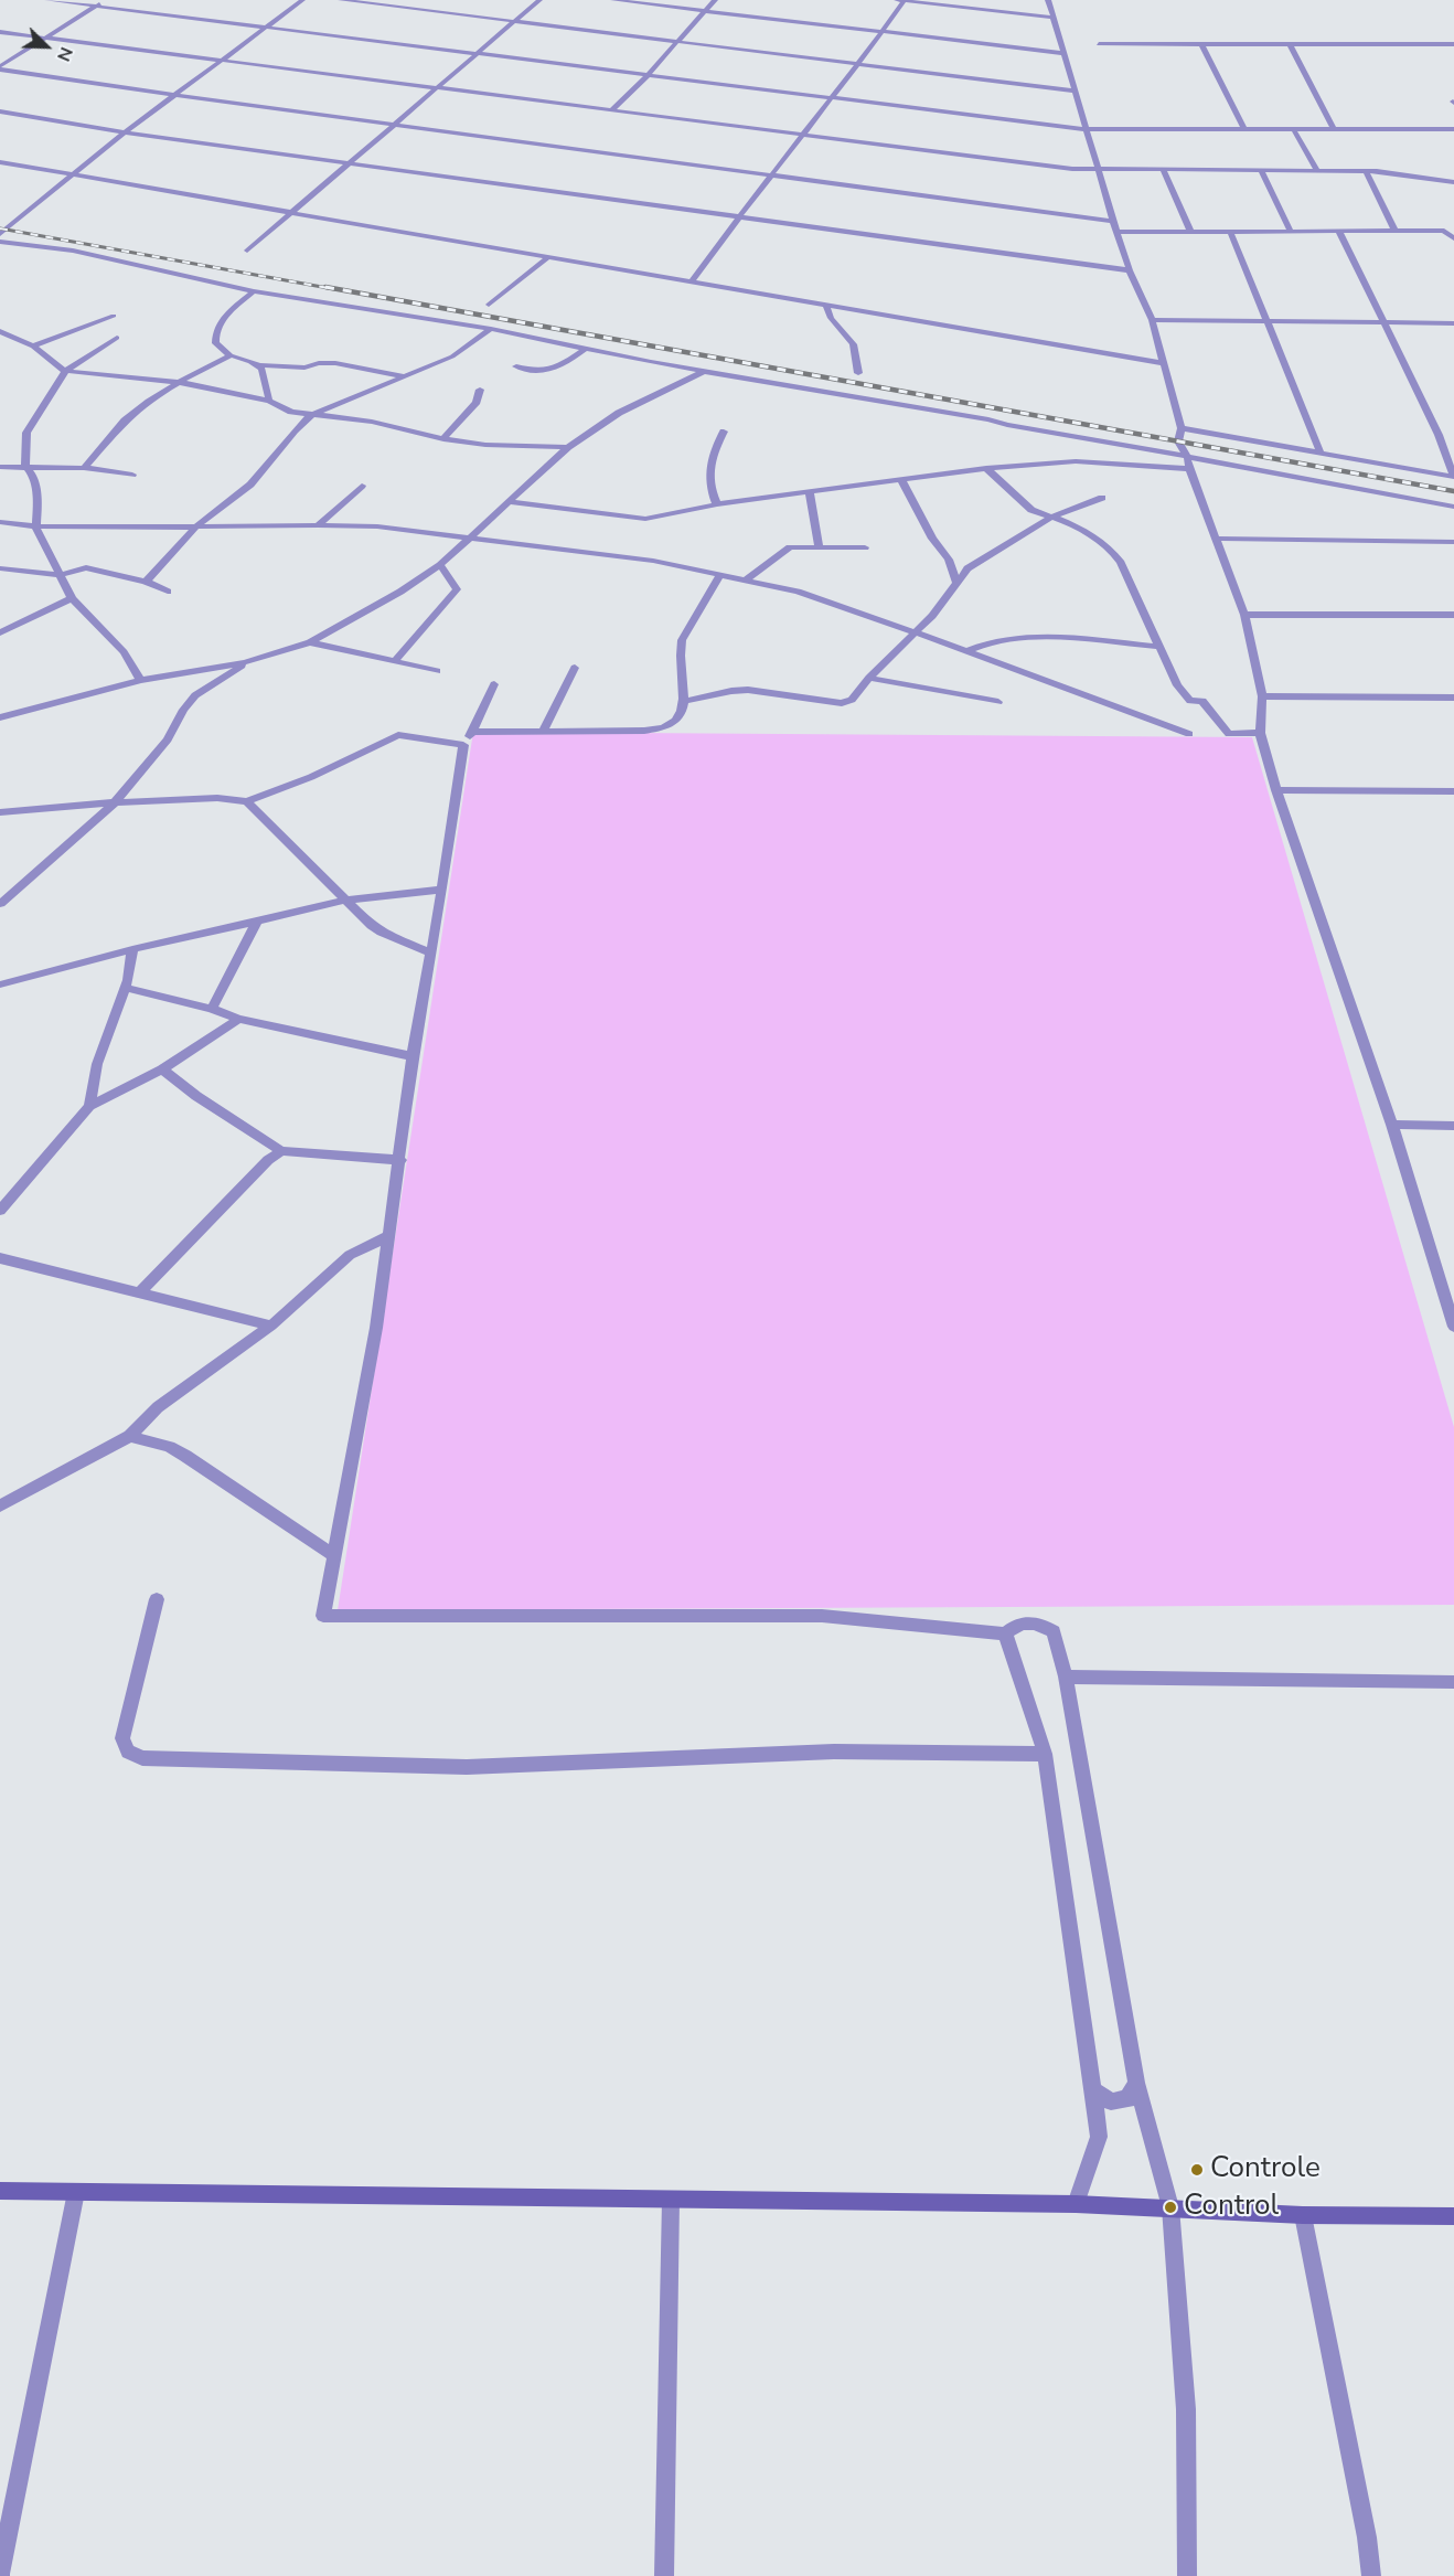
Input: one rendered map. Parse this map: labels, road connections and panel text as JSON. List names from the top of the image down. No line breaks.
{"places":["Controle","Control"],"north":"bottom right"}
